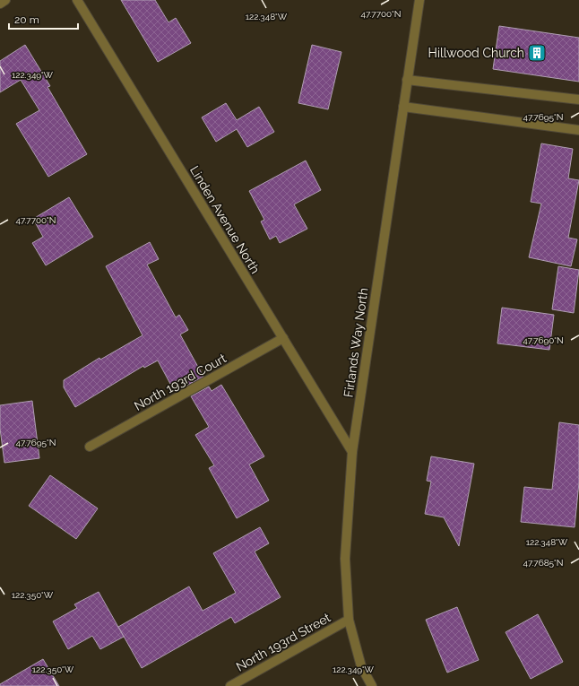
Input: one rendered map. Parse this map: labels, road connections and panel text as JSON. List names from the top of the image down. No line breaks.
{"streets":{"street":["Linden Avenue North","Firlands Way North","North 193rd Court","North 193rd Street"]},"crossings":[["Linden Avenue North","Firlands Way North"],["Linden Avenue North","North 193rd Court"],["Firlands Way North","North 193rd Street"]],"places":{"building":["Hillwood Church"]},"scale_bar":"20 m","coordinates":["47.7700°N","122.348°W","122.349°W","47.7695°N","47.7690°N","47.7685°N","122.350°W"]}
